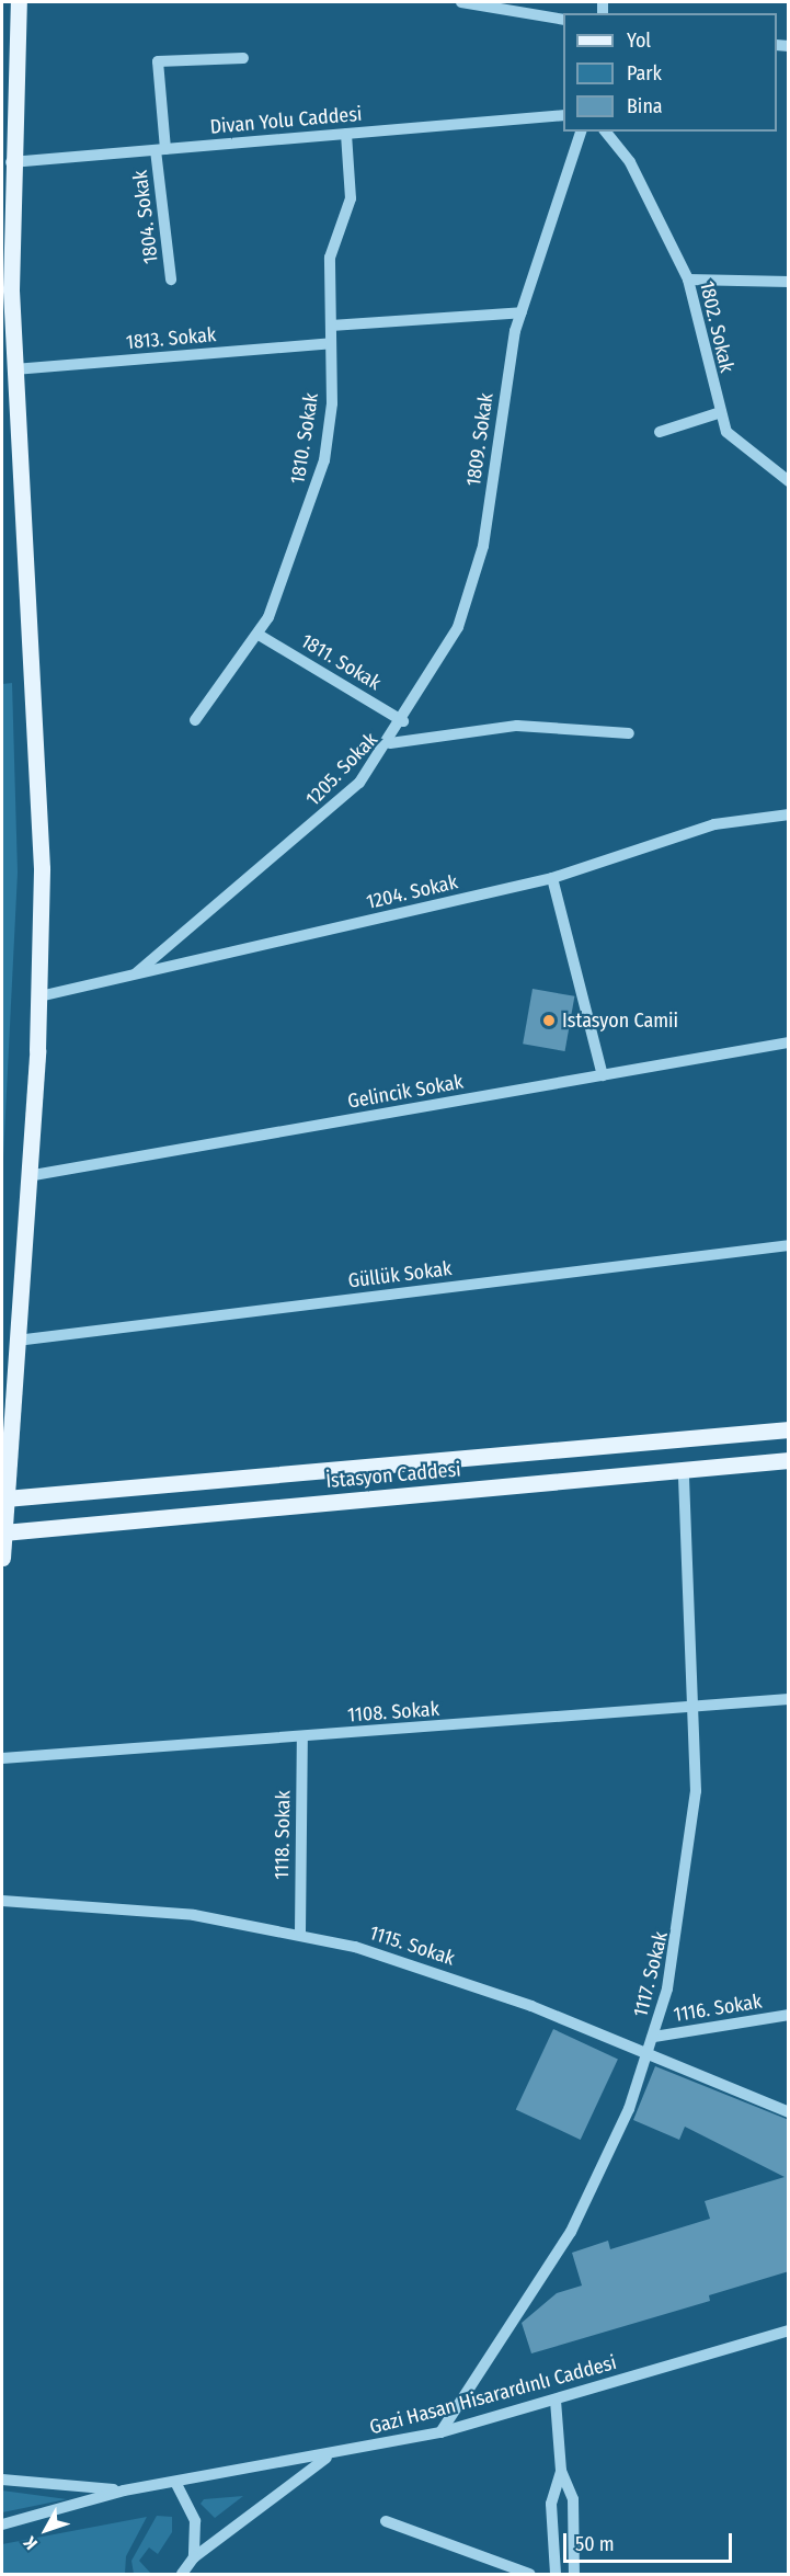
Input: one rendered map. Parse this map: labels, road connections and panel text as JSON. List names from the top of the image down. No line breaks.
{"streets":{"main road":["İstasyon Caddesi"],"street":["Divan Yolu Caddesi","1804. Sokak","1802. Sokak","1813. Sokak","1810. Sokak","1809. Sokak","1811. Sokak","1205. Sokak","1204. Sokak","Gelincik Sokak","Güllük Sokak","1108. Sokak","1118. Sokak","1115. Sokak","1117. Sokak","1116. Sokak","Gazi Hasan Hisarardınlı Caddesi"]},"crossings":[["Divan Yolu Caddesi","1804. Sokak"],["Divan Yolu Caddesi","1810. Sokak"],["1813. Sokak","1810. Sokak"],["1810. Sokak","1811. Sokak"],["1809. Sokak","1811. Sokak"],["1809. Sokak","1205. Sokak"],["1205. Sokak","1204. Sokak"],["İstasyon Caddesi","1117. Sokak"],["1108. Sokak","1118. Sokak"],["1108. Sokak","1117. Sokak"],["1118. Sokak","1115. Sokak"],["1115. Sokak","1117. Sokak"],["1117. Sokak","1116. Sokak"],["1117. Sokak","Gazi Hasan Hisarardınlı Caddesi"]],"places":["Istasyon Camii"],"legend":["Yol","Park","Bina"],"scale_bar":"50 m","north":"bottom left"}
